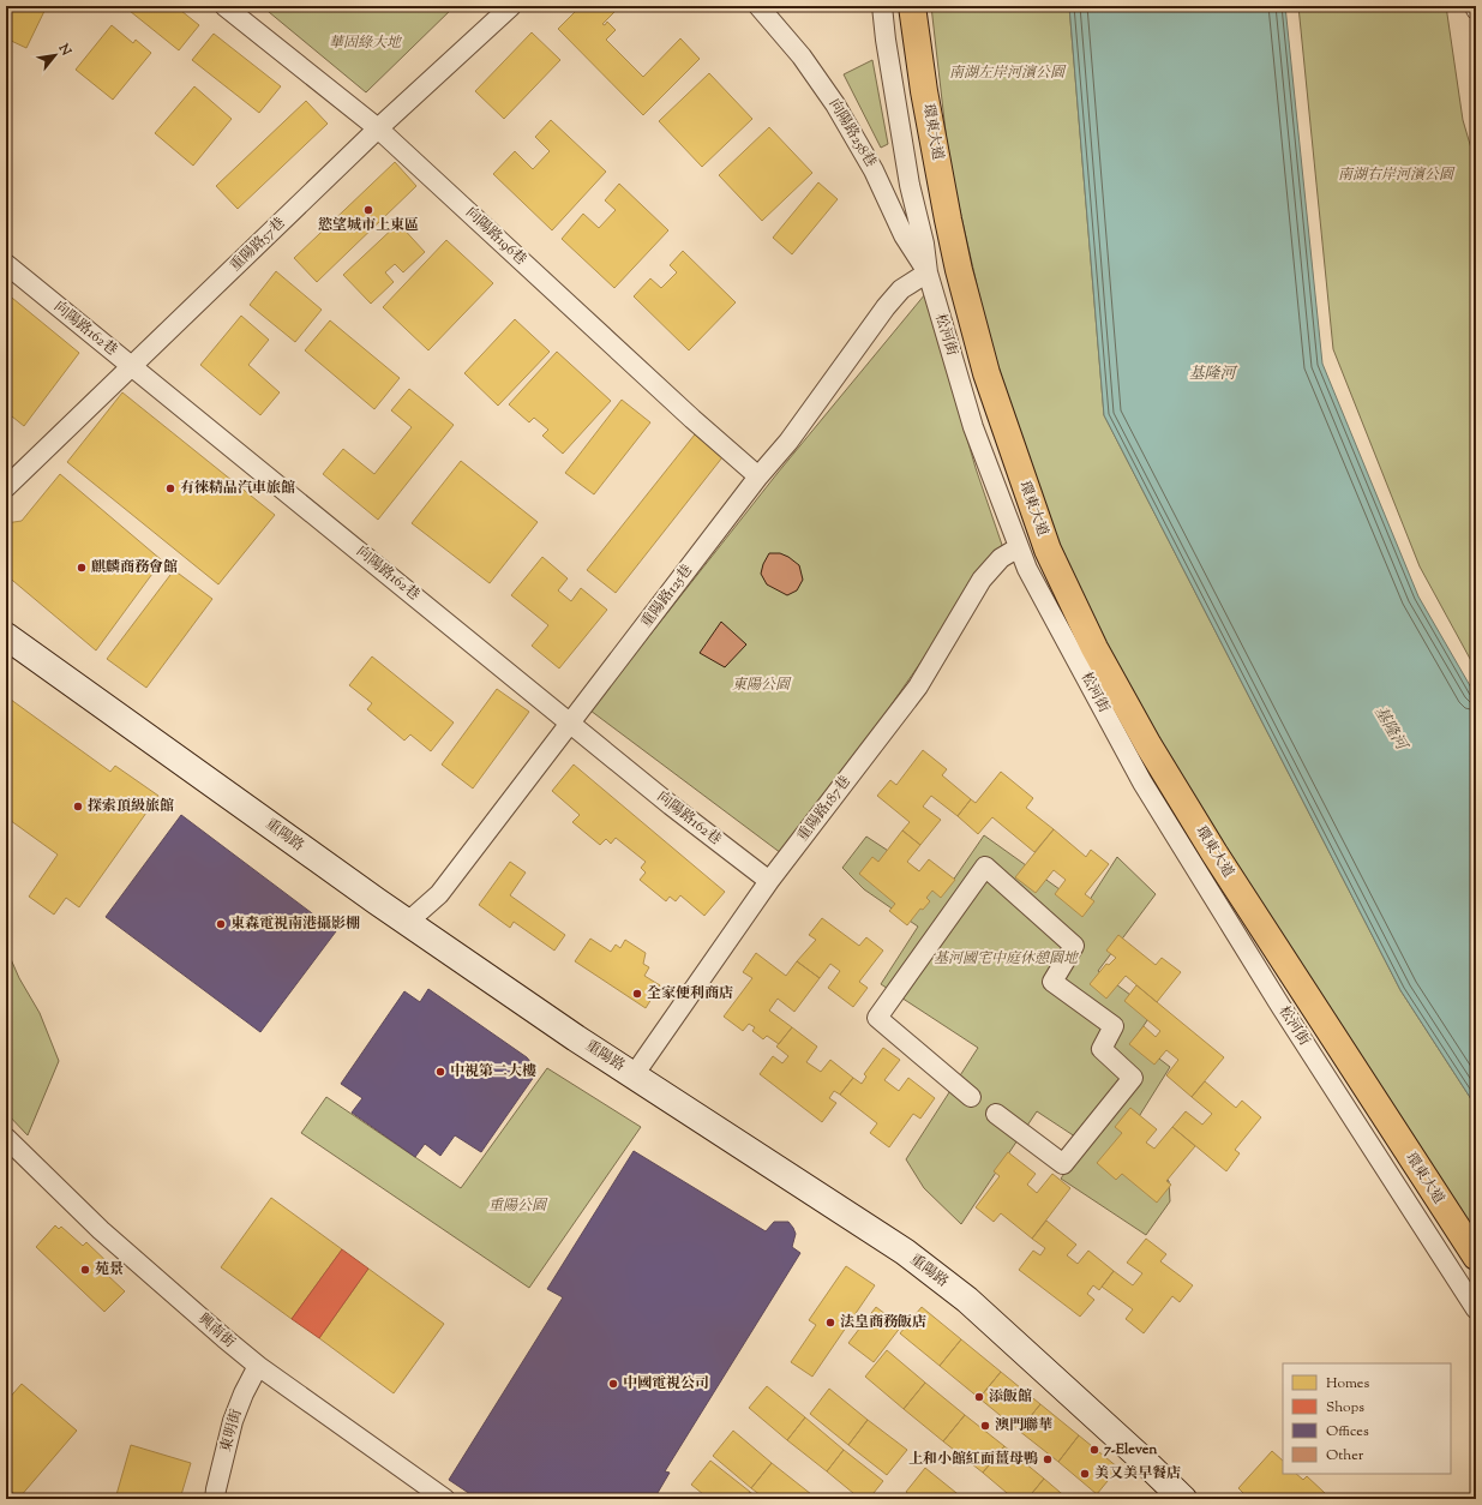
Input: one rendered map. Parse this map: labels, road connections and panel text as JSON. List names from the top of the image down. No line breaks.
{"streets":{"highway":["環東大道"],"street":["向陽路258巷","向陽路196巷","重陽路57巷","向陽路162巷","松河街","重陽路125巷","重陽路187巷","重陽路","興南街","東明街"]},"crossings":[["向陽路258巷","松河街"],["向陽路258巷","重陽路125巷"],["向陽路196巷","重陽路57巷"],["向陽路196巷","重陽路125巷"],["重陽路57巷","向陽路162巷"],["向陽路162巷","重陽路125巷"],["向陽路162巷","重陽路187巷"],["松河街","重陽路125巷"],["松河街","重陽路187巷"],["重陽路125巷","重陽路"],["重陽路187巷","重陽路"],["興南街","東明街"]],"water":["基隆河"],"parks":["華固綠大地","南湖左岸河濱公園","南湖右岸河濱公園","東陽公園","基河國宅中庭休憩園地","重陽公園"],"places":["慾望城市上東區","有徠精品汽車旅館","麒麟商務會館","探索頂級旅館","東森電視南港攝影棚","全家便利商店","中視第二大樓","苑景","法皇商務飯店","中國電視公司","添飯館","澳門聯華","7-Eleven","上和小館紅面薑母鴨","美又美早餐店"],"legend":["Homes","Shops","Offices","Other"],"north":"top right"}
